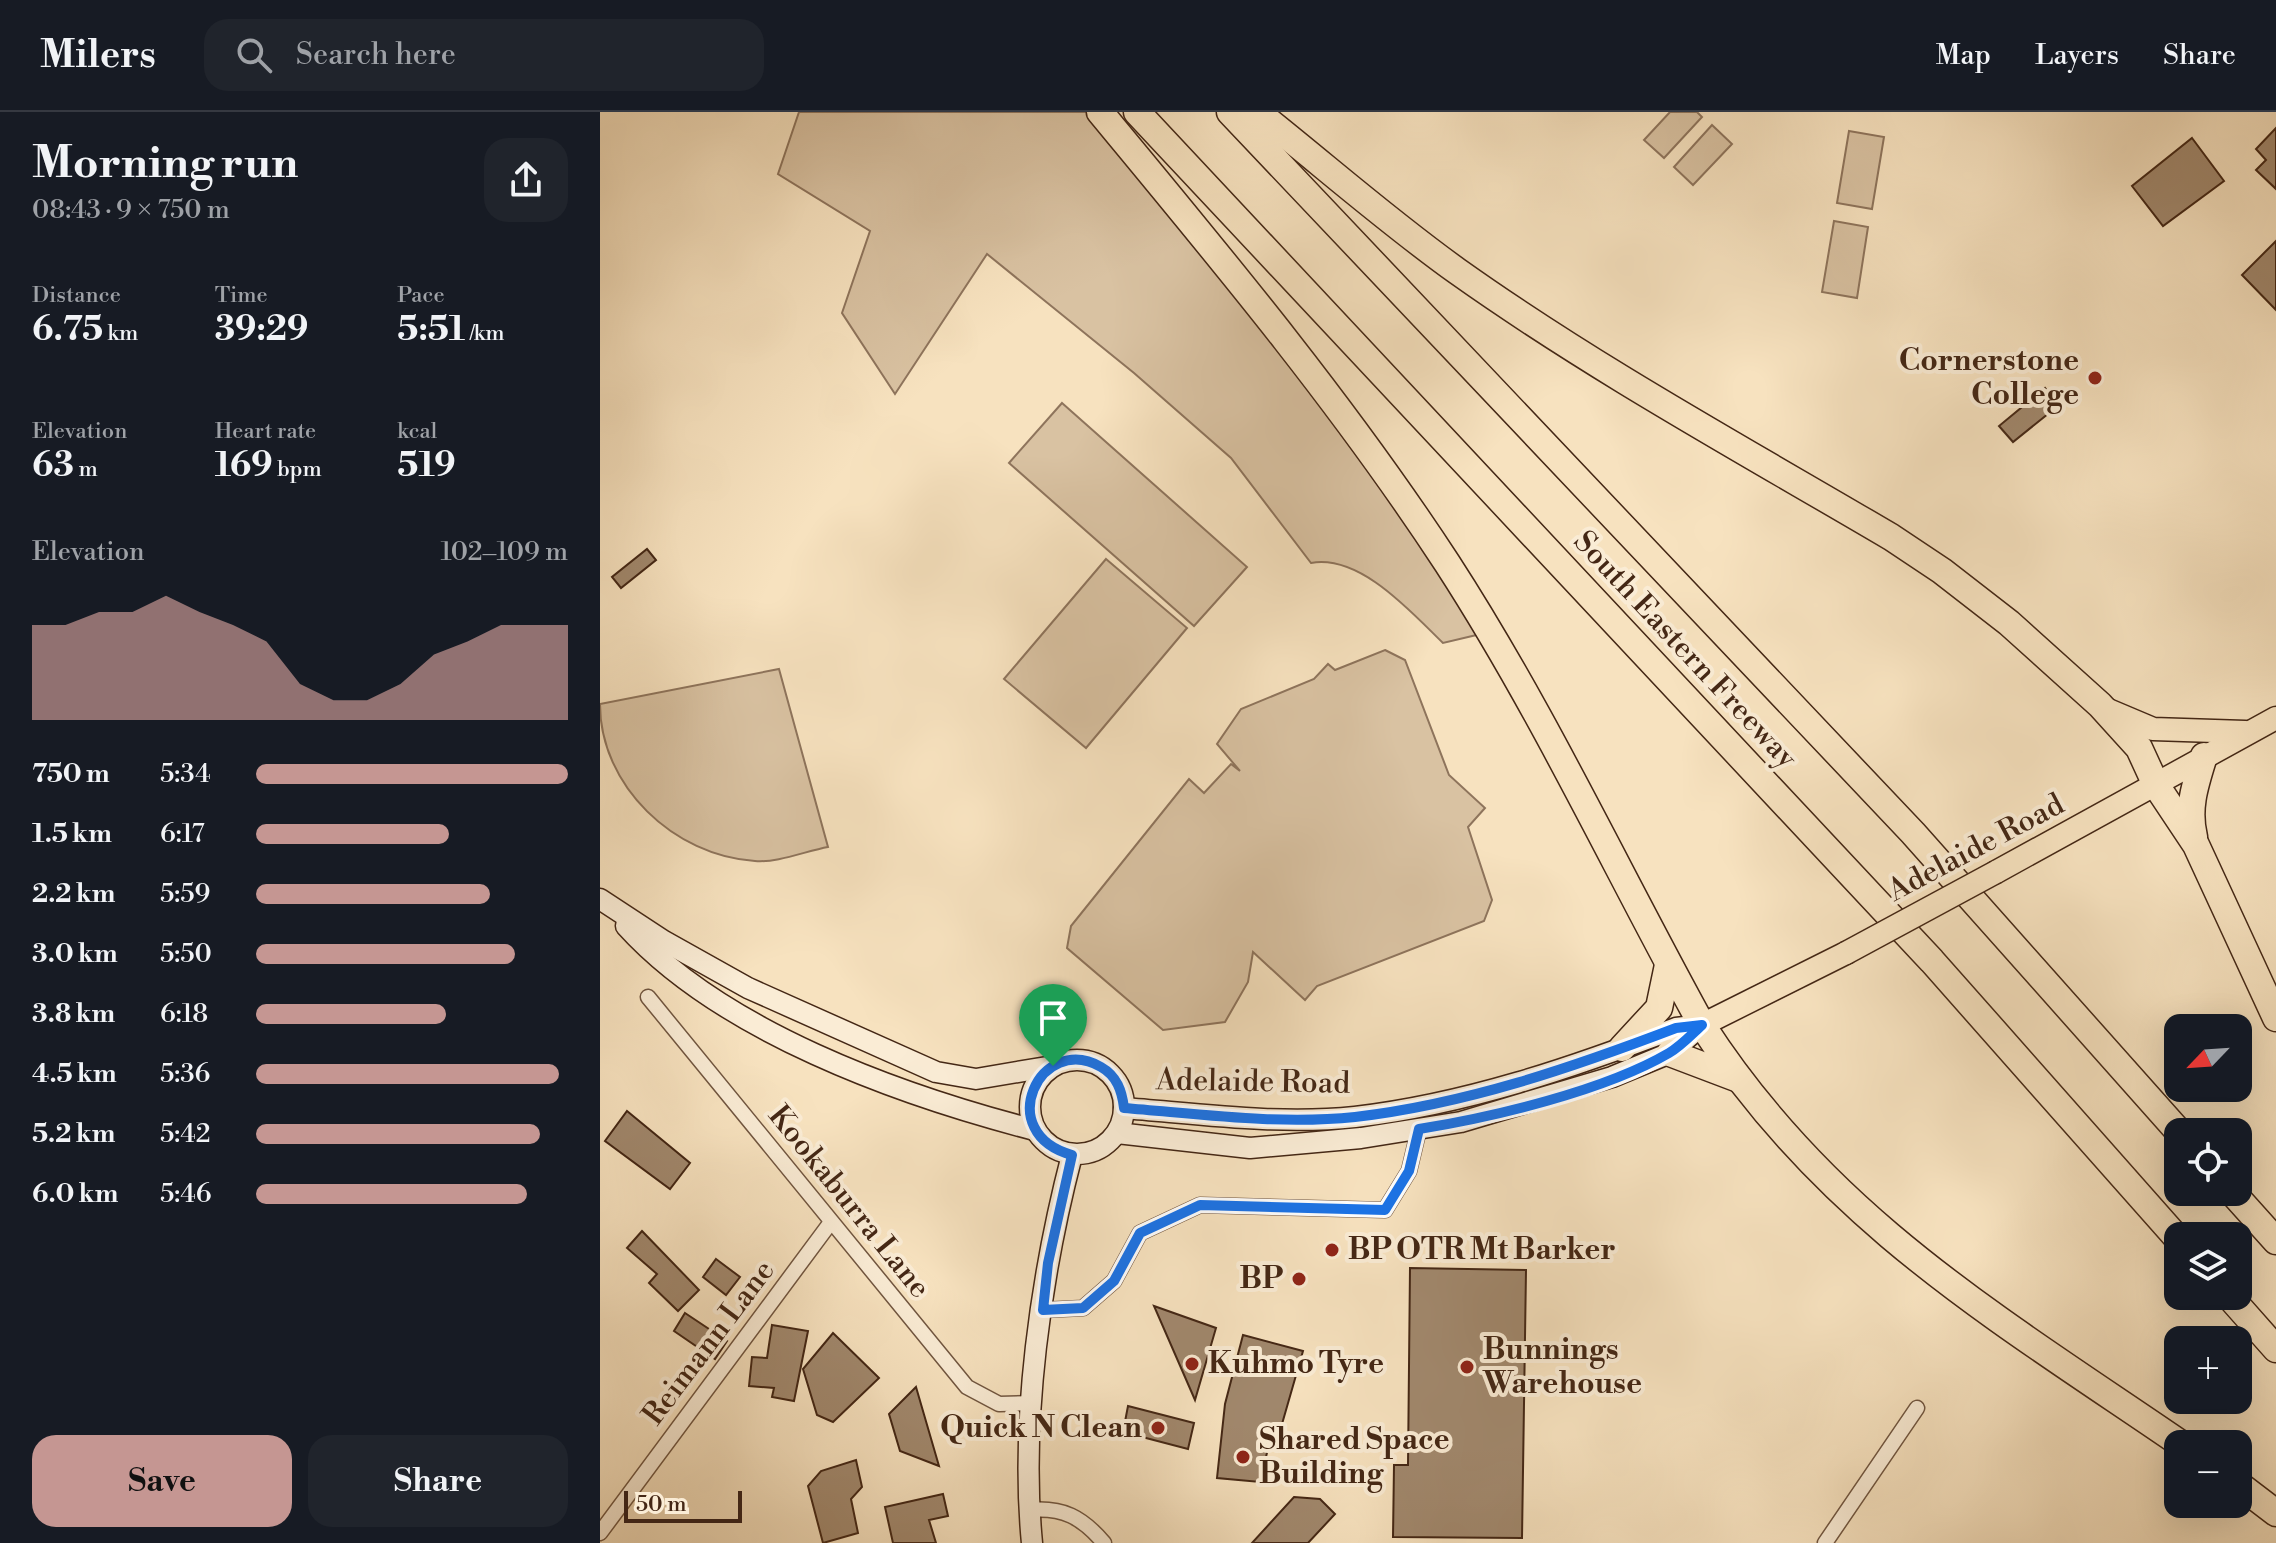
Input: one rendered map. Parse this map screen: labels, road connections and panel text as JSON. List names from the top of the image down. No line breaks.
{"streets":{"highway":["South Eastern Freeway"],"main road":["Adelaide Road"],"street":["Kookaburra Lane","Reimann Lane"]},"crossings":[["Kookaburra Lane","Reimann Lane"]],"places":["Cornerstone College","BP OTR Mt Barker","BP","Kuhmo Tyre","Bunnings Warehouse","Quick N Clean","Shared Space Building"],"scale_bar":"50 m","north":"bottom left","page":{"header":"Milers","search":"Search here","nav":["Map","Layers","Share"],"heading":["Morning run","08:43 · 9 × 750 m"],"stats":[["Distance","6.75 km"],["Time","39:29"],["Pace","5:51 /km"],["Elevation","63 m"],["Heart rate","169 bpm"],["kcal","519"]],"chart":["Elevation","102–109 m"],"list":[{"name":"750 m","note":"5:34"},{"name":"1.5 km","note":"6:17"},{"name":"2.2 km","note":"5:59"},{"name":"3.0 km","note":"5:50"},{"name":"3.8 km","note":"6:18"},{"name":"4.5 km","note":"5:36"},{"name":"5.2 km","note":"5:42"},{"name":"6.0 km","note":"5:46"}],"map_buttons":["+","−"],"buttons":["Save","Share"],"scale":"50 m"}}
